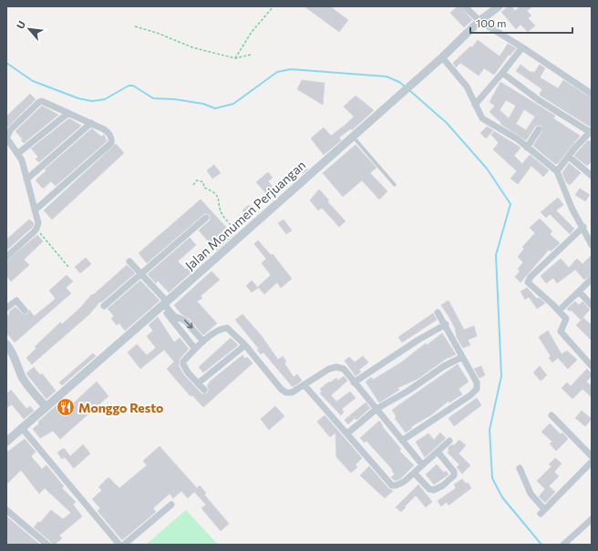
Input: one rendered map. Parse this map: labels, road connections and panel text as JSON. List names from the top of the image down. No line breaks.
{"streets":{"street":["Jalan Monumen Perjuangan"]},"places":{"restaurant":["Monggo Resto"]},"scale_bar":"100 m","north":"top left"}
